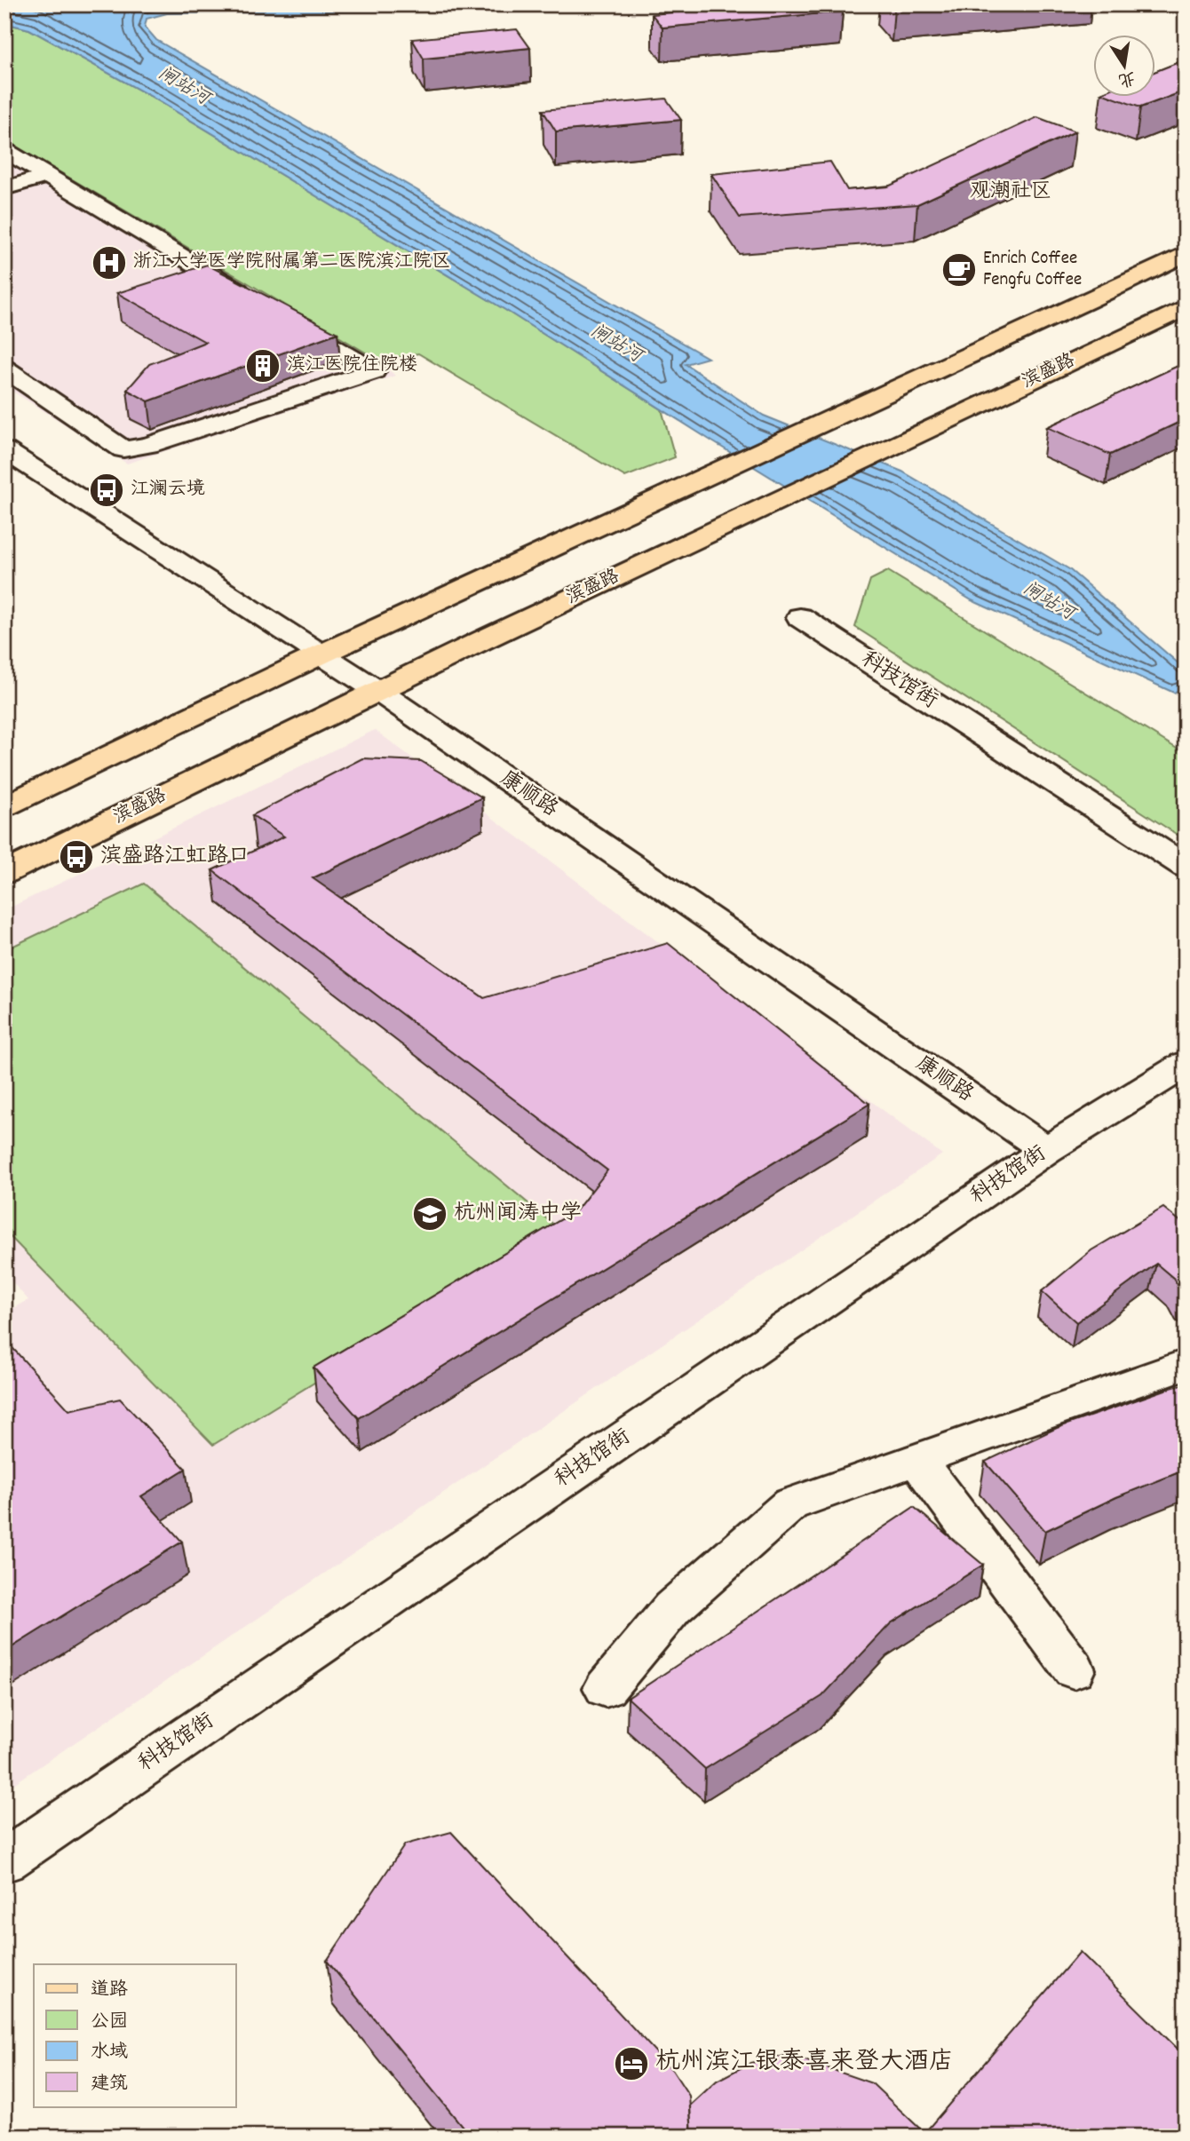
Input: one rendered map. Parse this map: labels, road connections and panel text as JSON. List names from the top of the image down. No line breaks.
{"streets":{"main road":["滨盛路"],"street":["科技馆街","康顺路"]},"crossings":[["滨盛路","康顺路"],["科技馆街","康顺路"]],"districts":["观潮社区"],"water":["闸站河"],"places":{"hospital":["浙江大学医学院附属第二医院滨江院区"],"cafe":["Enrich Coffee Fengfu Coffee"],"building":["滨江医院住院楼"],"bus stop":["江澜云境","滨盛路江虹路口"],"school or university":["杭州闻涛中学"],"hotel":["杭州滨江银泰喜来登大酒店"]},"legend":["道路","公园","水域","建筑"],"north":"bottom"}
